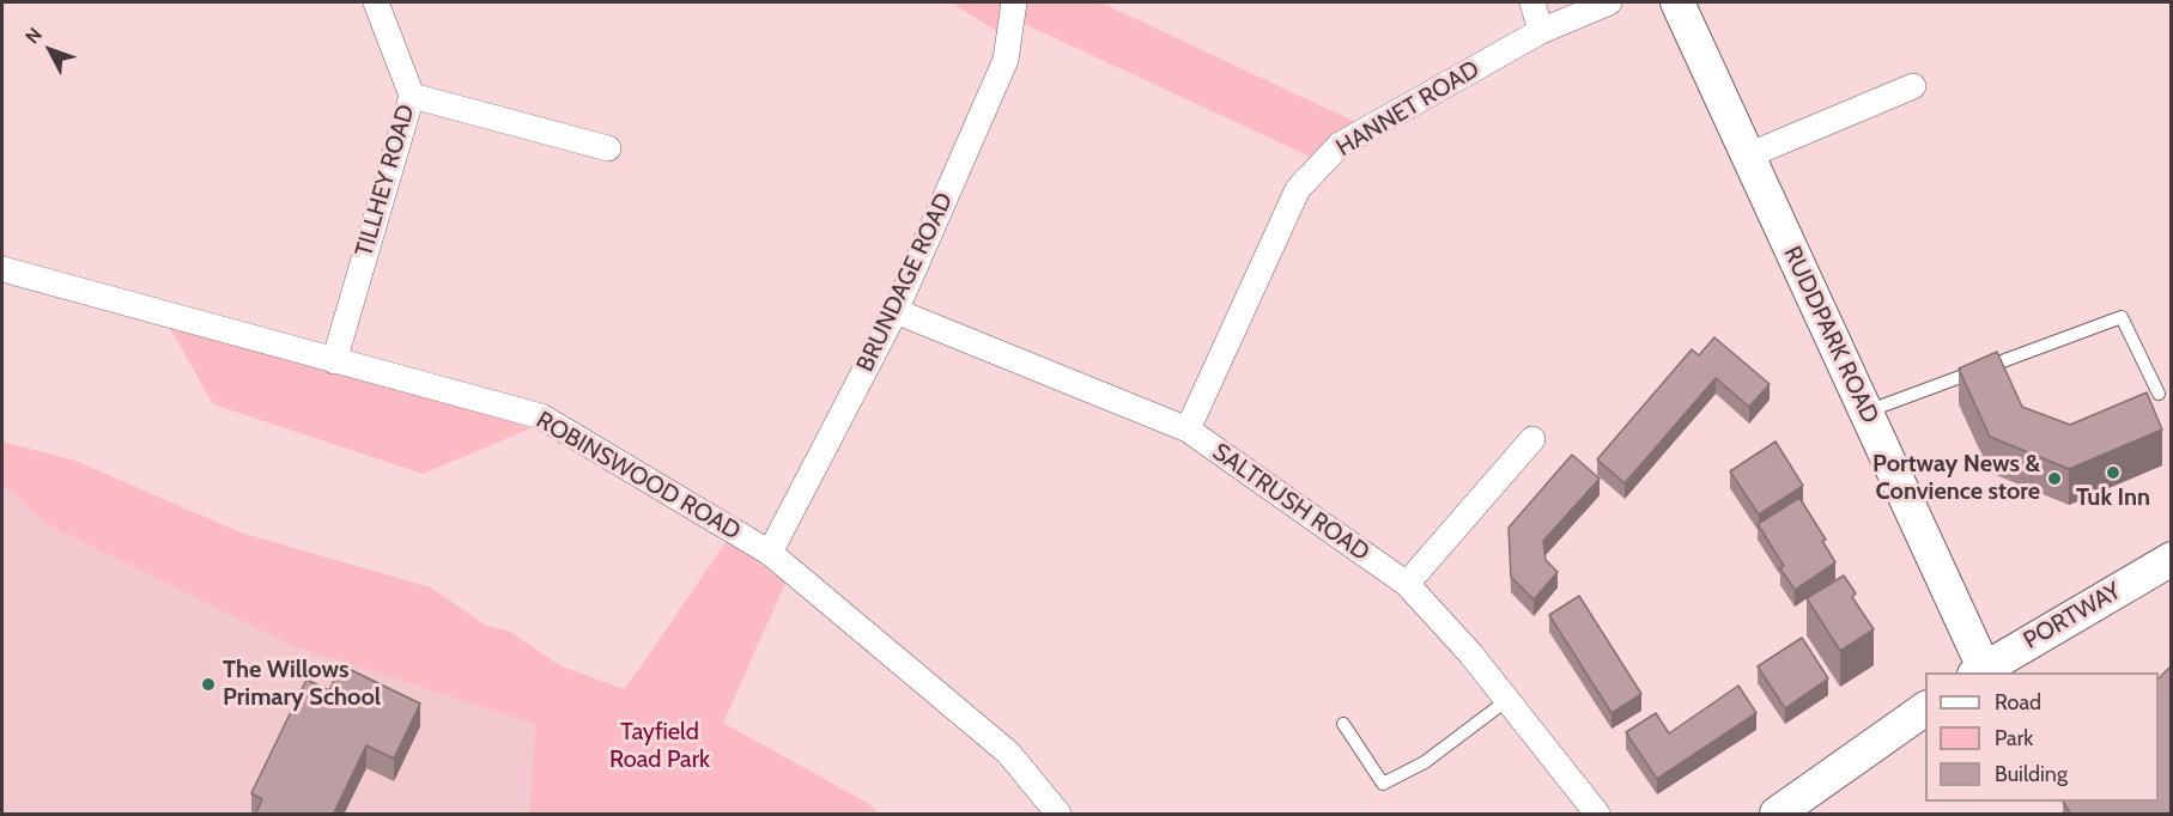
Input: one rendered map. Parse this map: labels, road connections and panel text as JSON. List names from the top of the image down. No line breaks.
{"streets":{"street":["HANNET ROAD","TILLHEY ROAD","BRUNDAGE ROAD","RUDDPARK ROAD","ROBINSWOOD ROAD","SALTRUSH ROAD","PORTWAY"]},"crossings":[["HANNET ROAD","SALTRUSH ROAD"],["TILLHEY ROAD","ROBINSWOOD ROAD"],["BRUNDAGE ROAD","ROBINSWOOD ROAD"],["BRUNDAGE ROAD","SALTRUSH ROAD"],["RUDDPARK ROAD","PORTWAY"]],"parks":["Tayfield Road Park"],"places":["Tuk Inn","Portway News & Convience store","The Willows Primary School"],"legend":["Road","Park","Building"],"north":"top left"}
